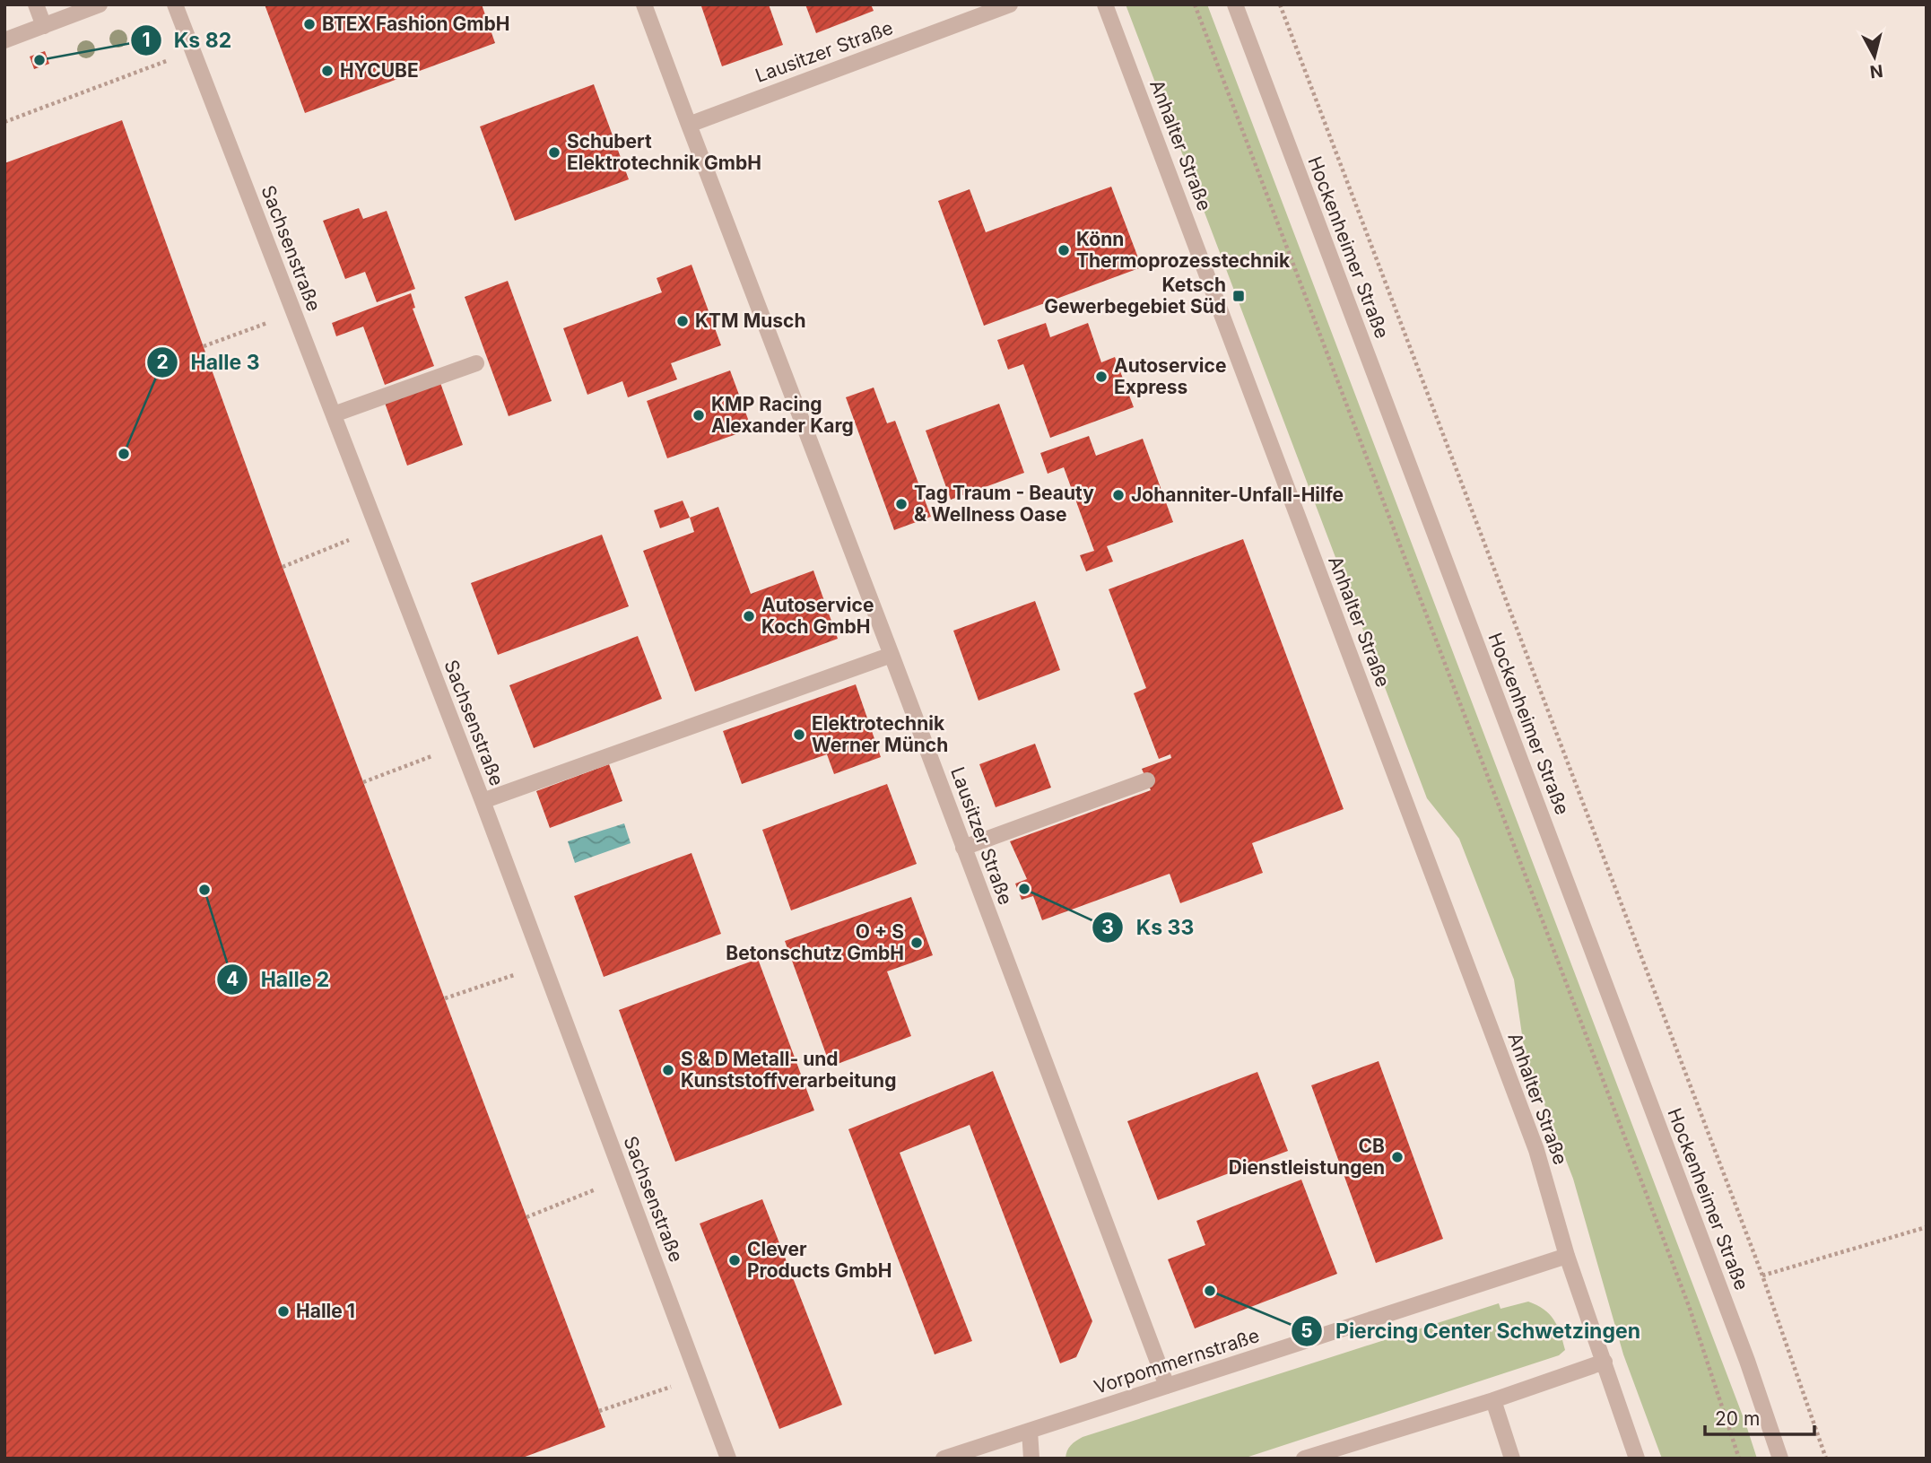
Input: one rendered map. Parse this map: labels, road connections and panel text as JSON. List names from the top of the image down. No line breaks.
{"streets":{"street":["Lausitzer Straße","Anhalter Straße","Hockenheimer Straße","Sachsenstraße","Vorpommernstraße"]},"crossings":[["Lausitzer Straße","Vorpommernstraße"],["Anhalter Straße","Vorpommernstraße"]],"places":{"other":["BTEX Fashion GmbH","Ks 82","HYCUBE","Schubert Elektrotechnik GmbH","Könn Thermoprozesstechnik","KTM Musch","Autoservice Express","KMP Racing Alexander Karg","Halle 3","Johanniter-Unfall-Hilfe","Tag Traum - Beauty & Wellness Oase","Autoservice Koch GmbH","Elektrotechnik Werner Münch","Ks 33","Halle 2","O + S Betonschutz GmbH","S & D Metall- und Kunststoffverarbeitung","CB Dienstleistungen","Clever Products GmbH","Piercing Center Schwetzingen","Halle 1"],"transit":["Ketsch Gewerbegebiet Süd"]},"scale_bar":"20 m","north":"bottom"}
